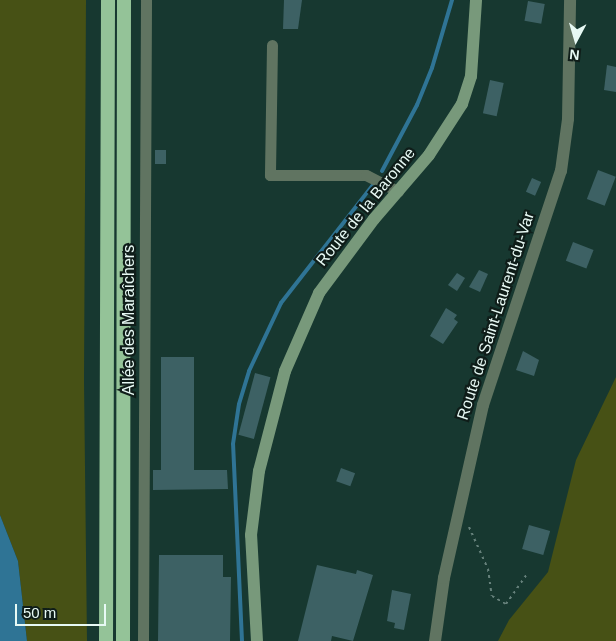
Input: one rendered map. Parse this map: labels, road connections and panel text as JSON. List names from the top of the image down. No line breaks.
{"streets":{"main road":["Route de la Baronne"],"street":["Route de Saint-Laurent-du-Var","Allée des Maraîchers"]},"scale_bar":"50 m","north":"bottom"}
